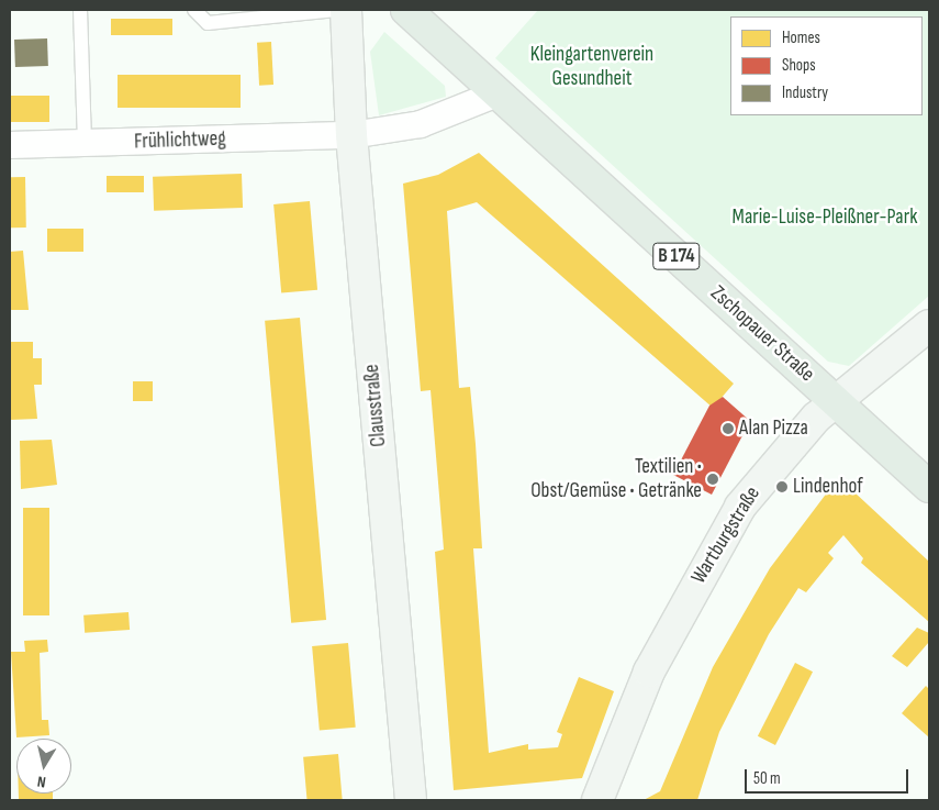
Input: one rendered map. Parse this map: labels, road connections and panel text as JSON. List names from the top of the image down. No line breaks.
{"streets":{"main road":["B 174","Zschopauer Straße","Clausstraße","Wartburgstraße"],"street":["Frühlichtweg"]},"crossings":[["Frühlichtweg","Clausstraße"],["Zschopauer Straße","Wartburgstraße"]],"parks":["Kleingartenverein Gesundheit","Marie-Luise-Pleißner-Park"],"places":["Alan Pizza","Textilien • Obst/Gemüse • Getränke","Lindenhof"],"legend":["Homes","Shops","Industry"],"scale_bar":"50 m","north":"bottom"}
